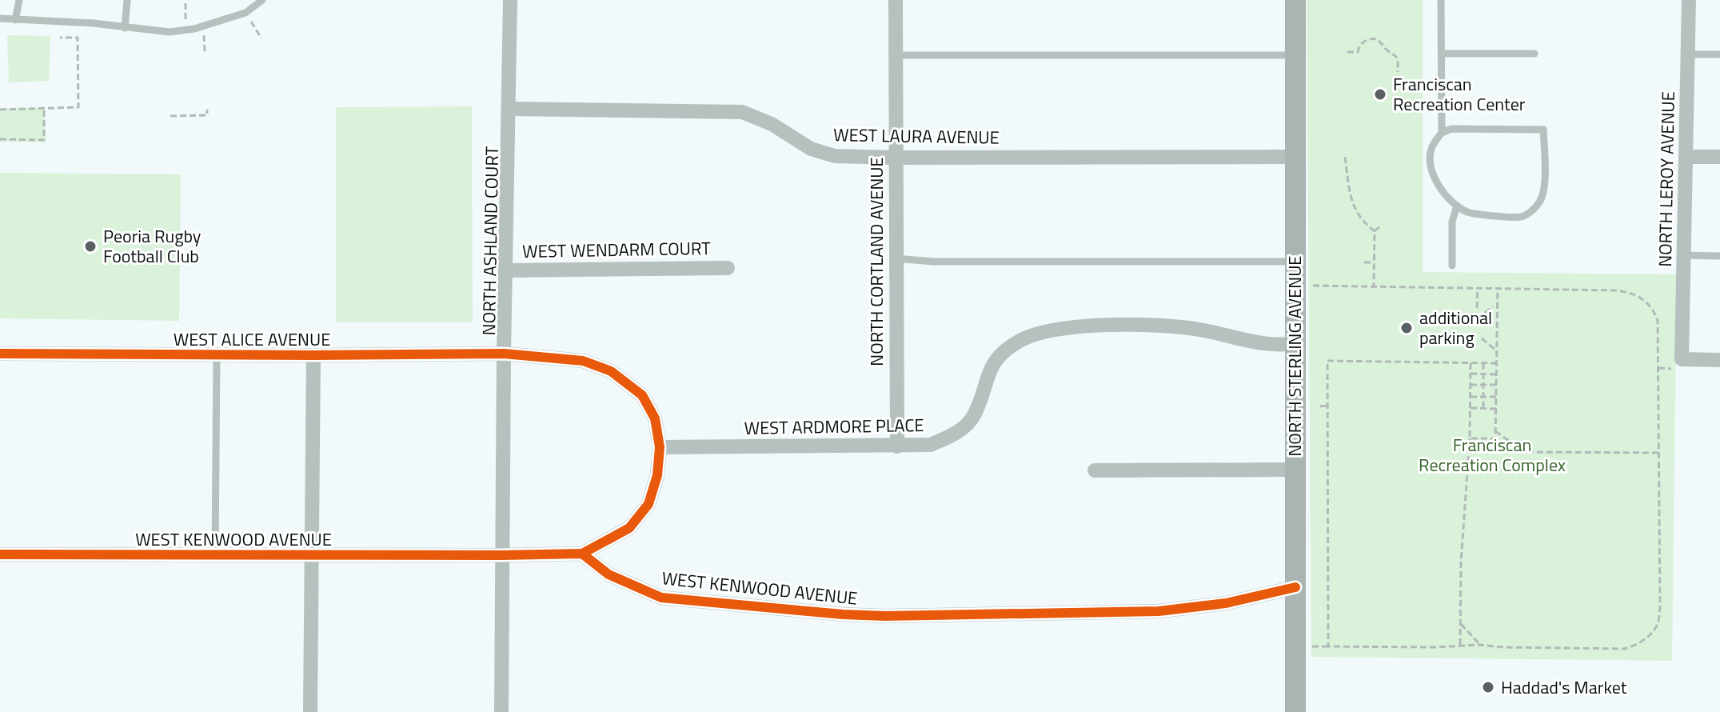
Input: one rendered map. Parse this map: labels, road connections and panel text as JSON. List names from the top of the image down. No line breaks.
{"streets":{"street":["WEST LAURA AVENUE","NORTH LEROY AVENUE","NORTH ASHLAND COURT","WEST WENDARM COURT","NORTH CORTLAND AVENUE","WEST ALICE AVENUE","NORTH STERLING AVENUE","WEST ARDMORE PLACE","WEST KENWOOD AVENUE"]},"crossings":[["WEST LAURA AVENUE","NORTH ASHLAND COURT"],["WEST LAURA AVENUE","NORTH CORTLAND AVENUE"],["WEST LAURA AVENUE","NORTH STERLING AVENUE"],["NORTH ASHLAND COURT","WEST WENDARM COURT"],["NORTH ASHLAND COURT","WEST ALICE AVENUE"],["NORTH ASHLAND COURT","WEST KENWOOD AVENUE"],["NORTH CORTLAND AVENUE","WEST ARDMORE PLACE"],["WEST ALICE AVENUE","WEST ARDMORE PLACE"],["WEST ALICE AVENUE","WEST KENWOOD AVENUE"],["NORTH STERLING AVENUE","WEST ARDMORE PLACE"],["NORTH STERLING AVENUE","WEST KENWOOD AVENUE"]],"parks":["Franciscan Recreation Complex"],"places":["Franciscan Recreation Center","Peoria Rugby Football Club","additional parking","Haddad's Market"]}
